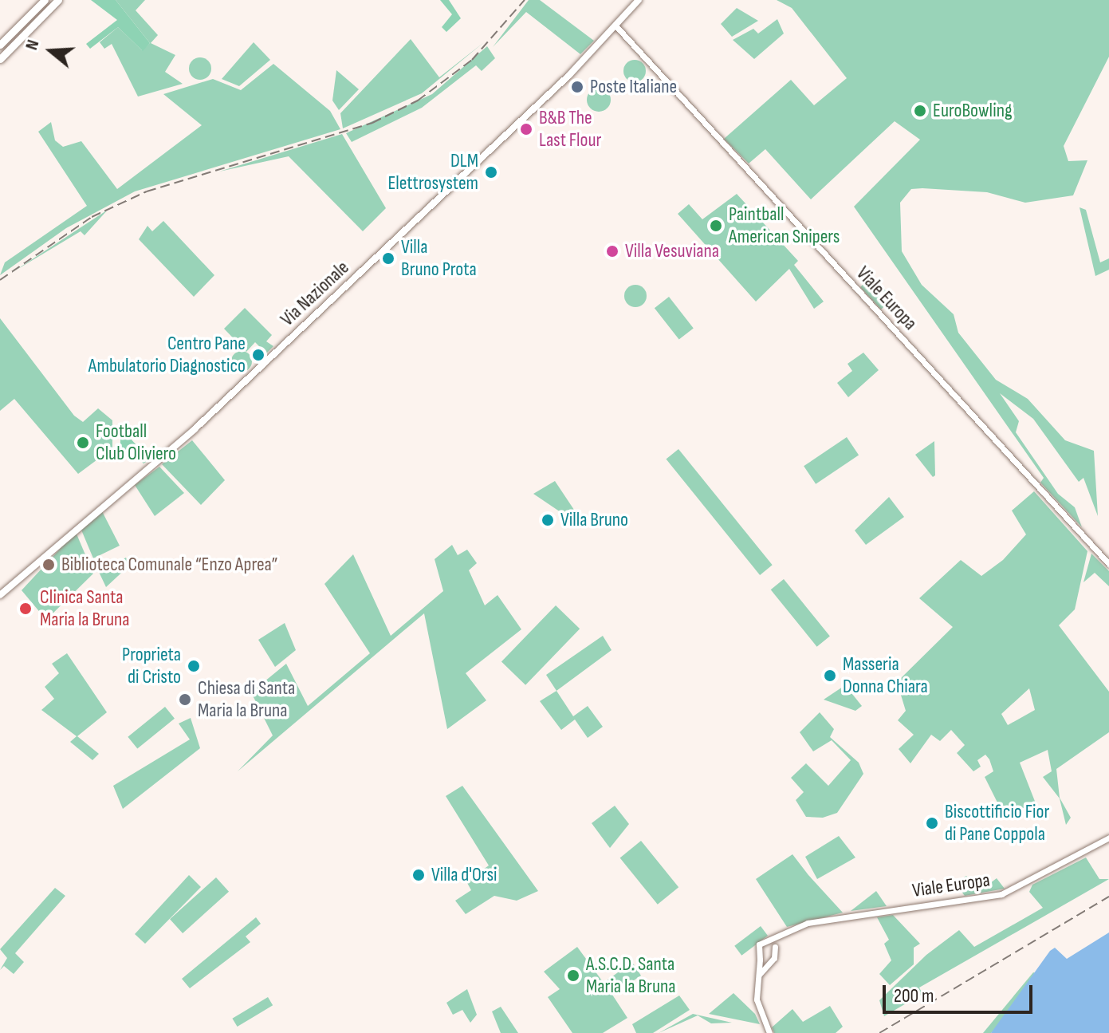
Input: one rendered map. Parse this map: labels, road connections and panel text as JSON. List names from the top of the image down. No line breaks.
{"streets":{"main road":["Via Nazionale"],"street":["Viale Europa"]},"crossings":[["Via Nazionale","Viale Europa"]],"places":["Poste Italiane","EuroBowling","B&B The Last Flour","DLM Elettrosystem","Paintball American Snipers","Villa Vesuviana","Villa Bruno Prota","Centro Pane Ambulatorio Diagnostico","Football Club Oliviero","Villa Bruno","Biblioteca Comunale “Enzo Aprea”","Clinica Santa Maria la Bruna","Proprieta di Cristo","Masseria Donna Chiara","Chiesa di Santa Maria la Bruna","Biscottificio Fior di Pane Coppola","Villa d'Orsi","A.S.C.D. Santa Maria la Bruna"],"scale_bar":"200 m","north":"left"}
